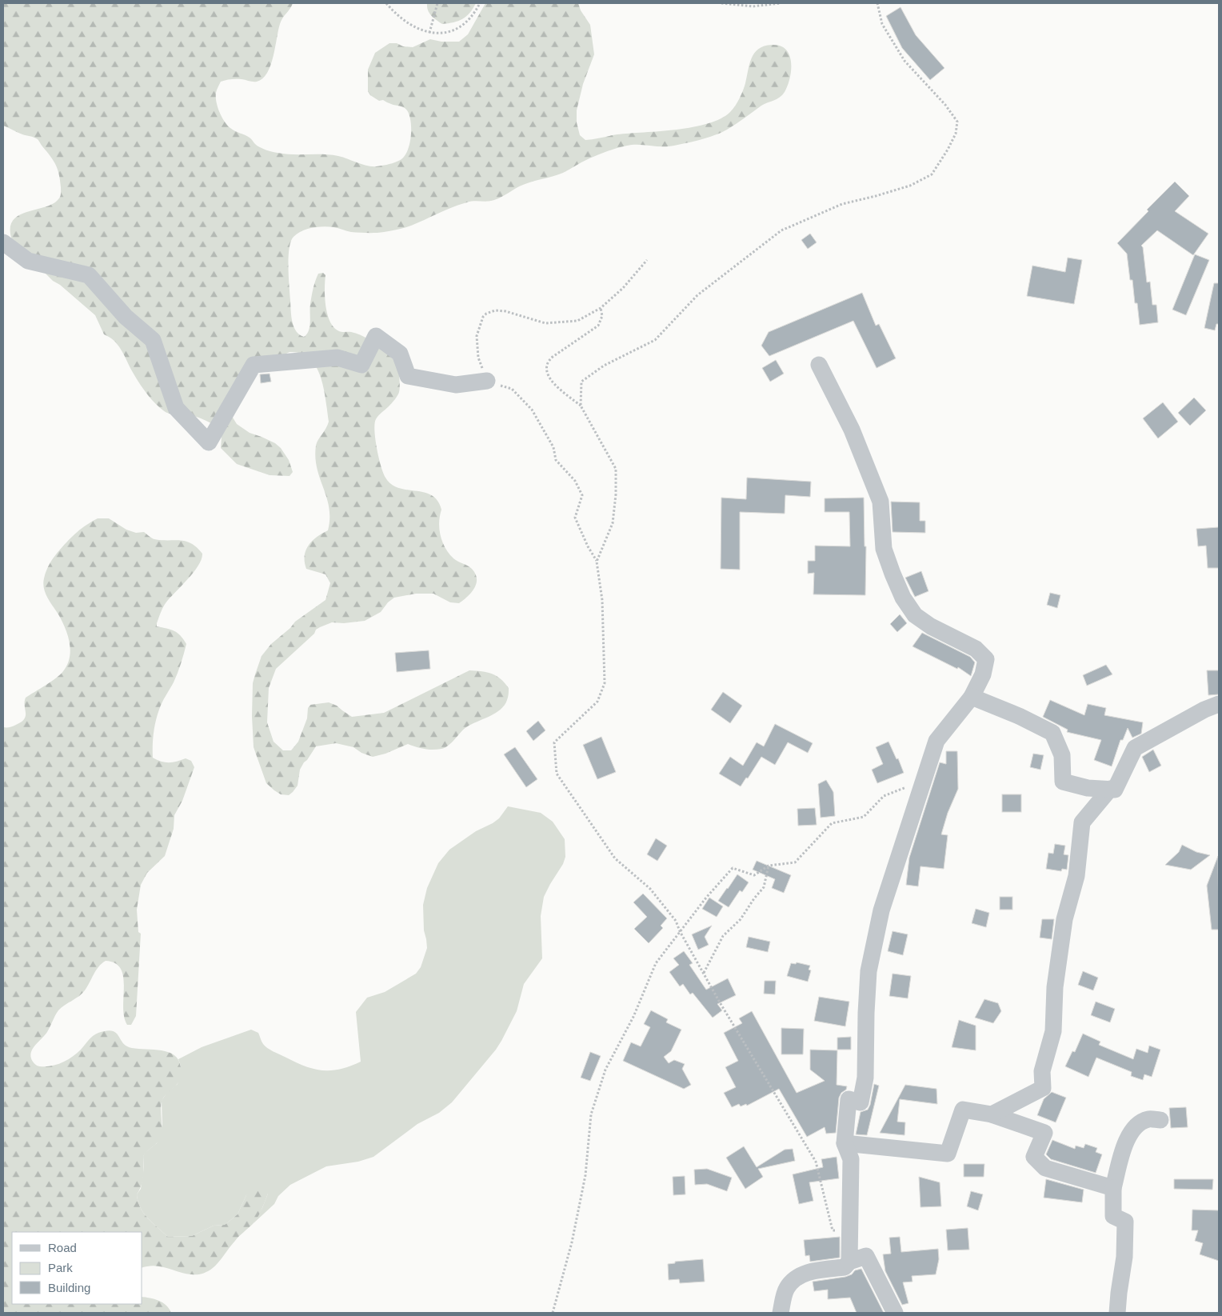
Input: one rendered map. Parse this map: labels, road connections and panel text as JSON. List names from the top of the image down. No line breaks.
{"legend":["Road","Park","Building"]}
